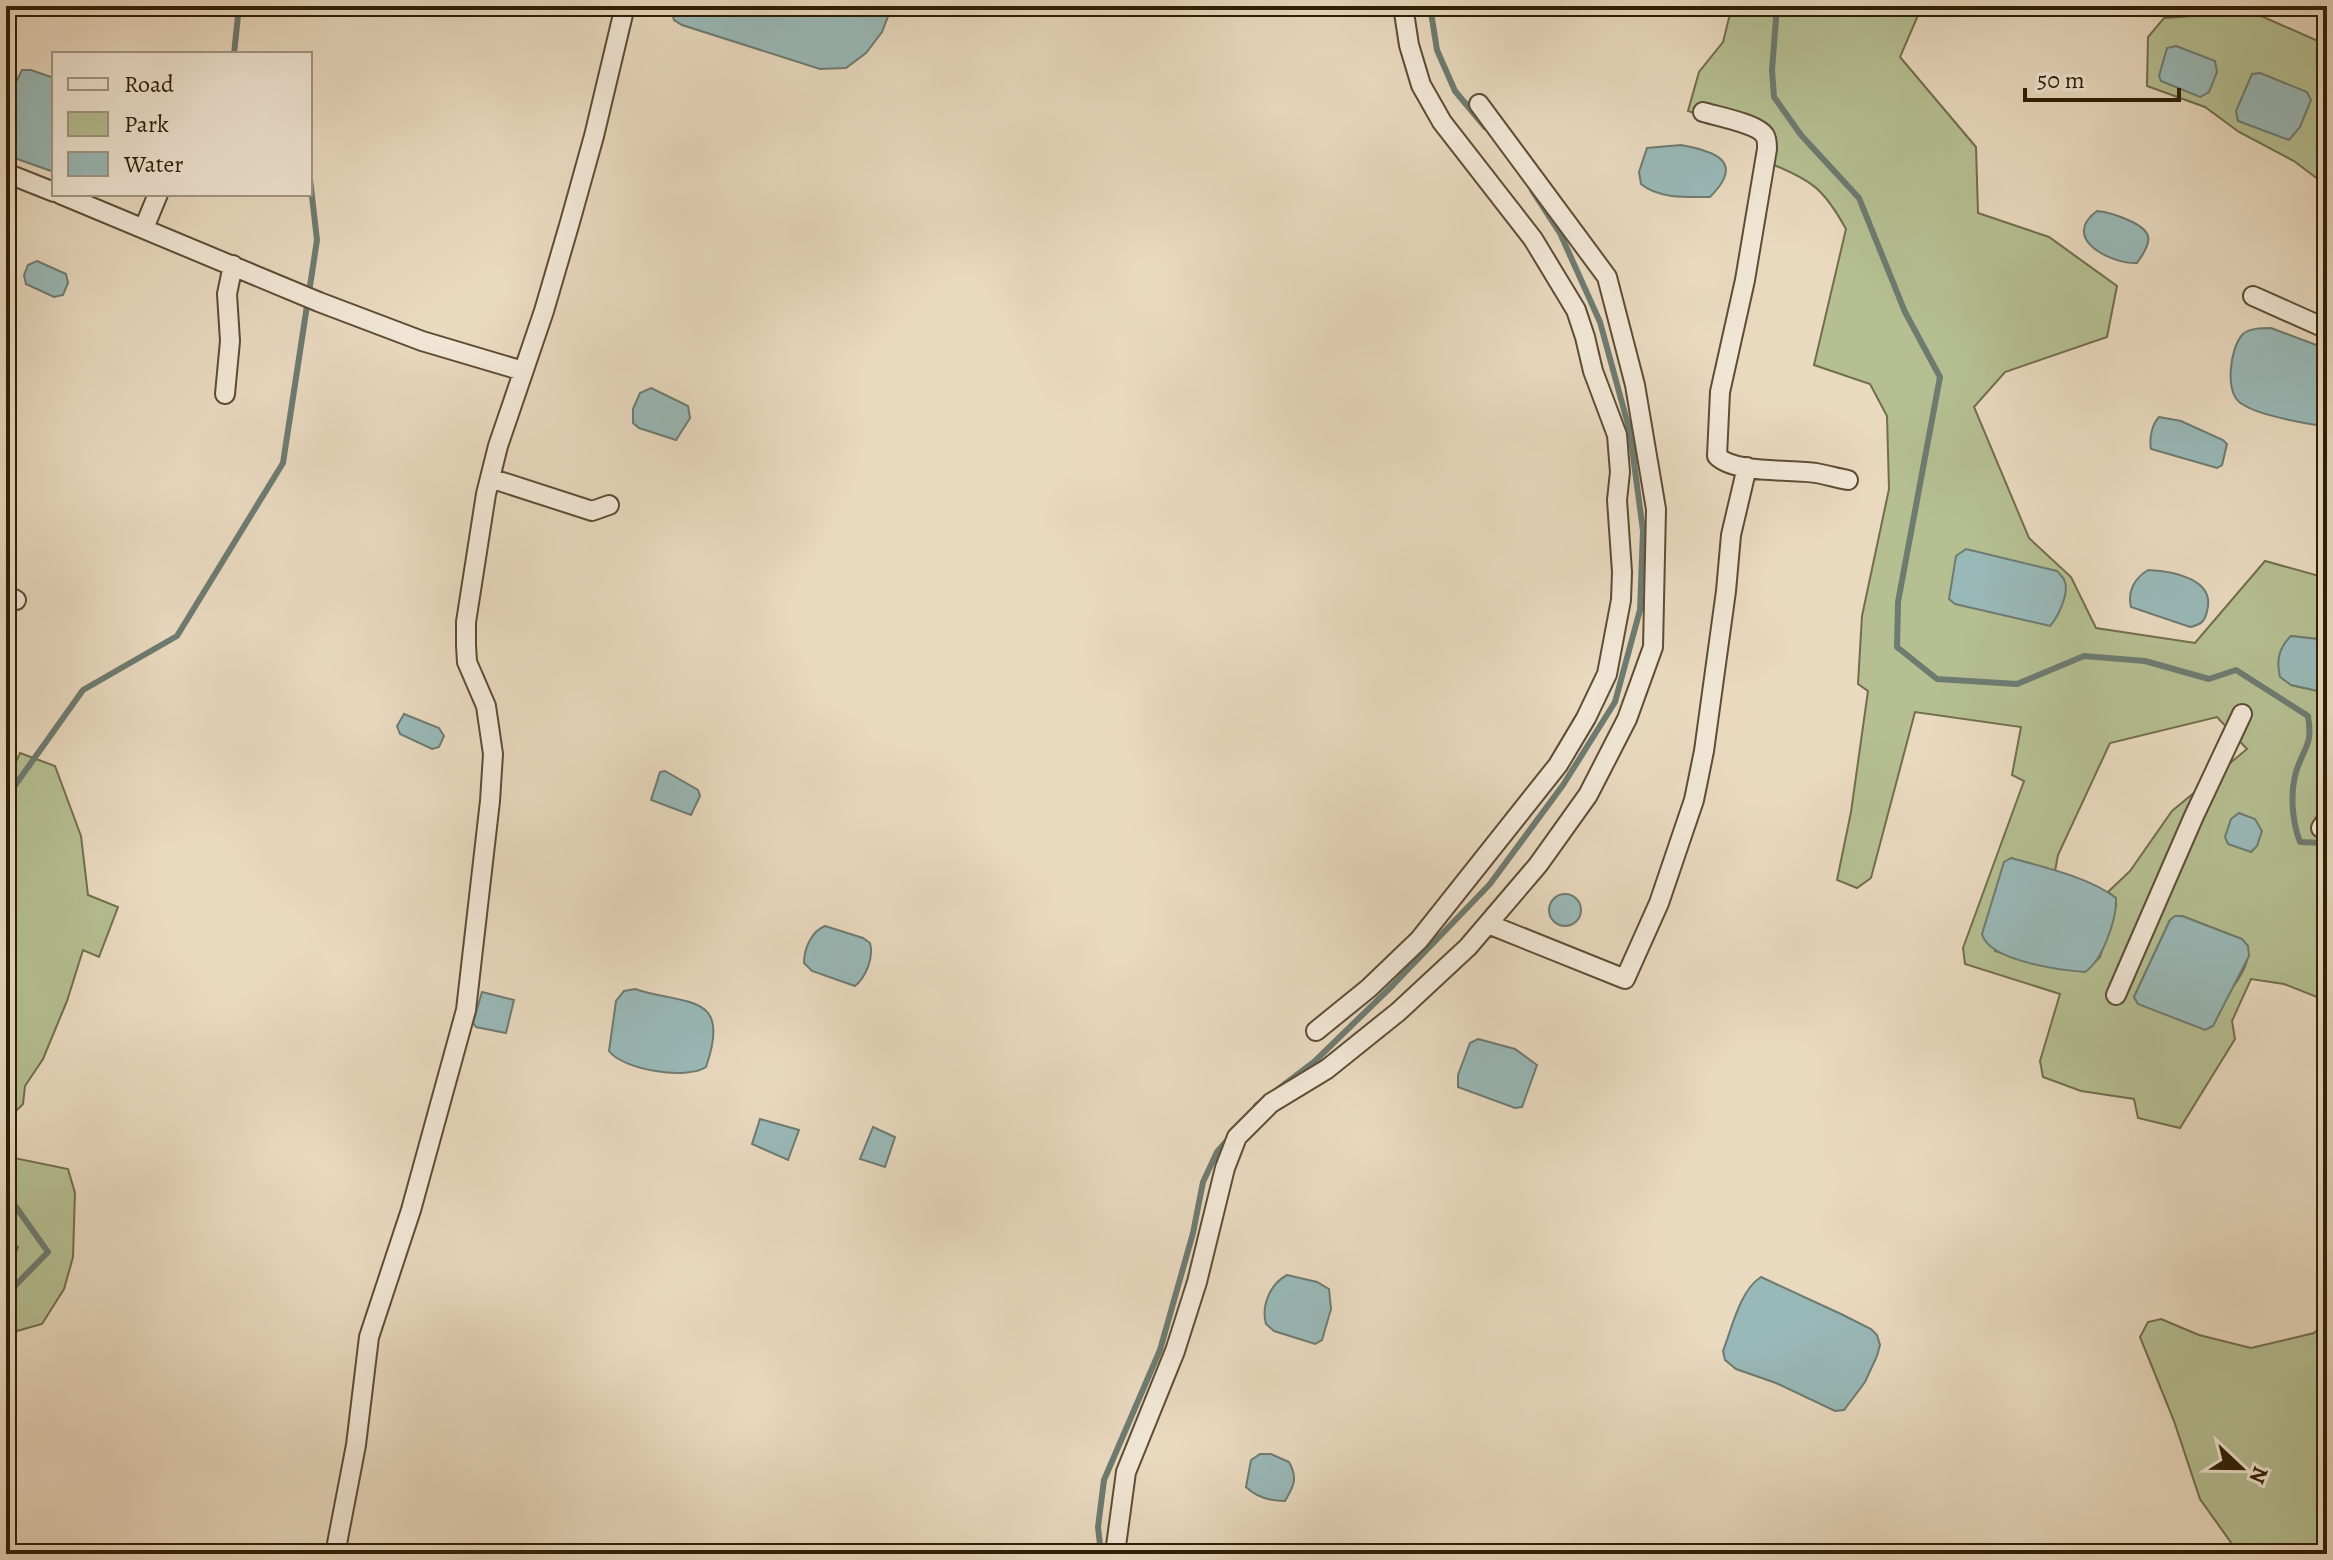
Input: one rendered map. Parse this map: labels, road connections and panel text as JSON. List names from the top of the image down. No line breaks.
{"legend":["Road","Park","Water"],"scale_bar":"50 m","north":"right"}
